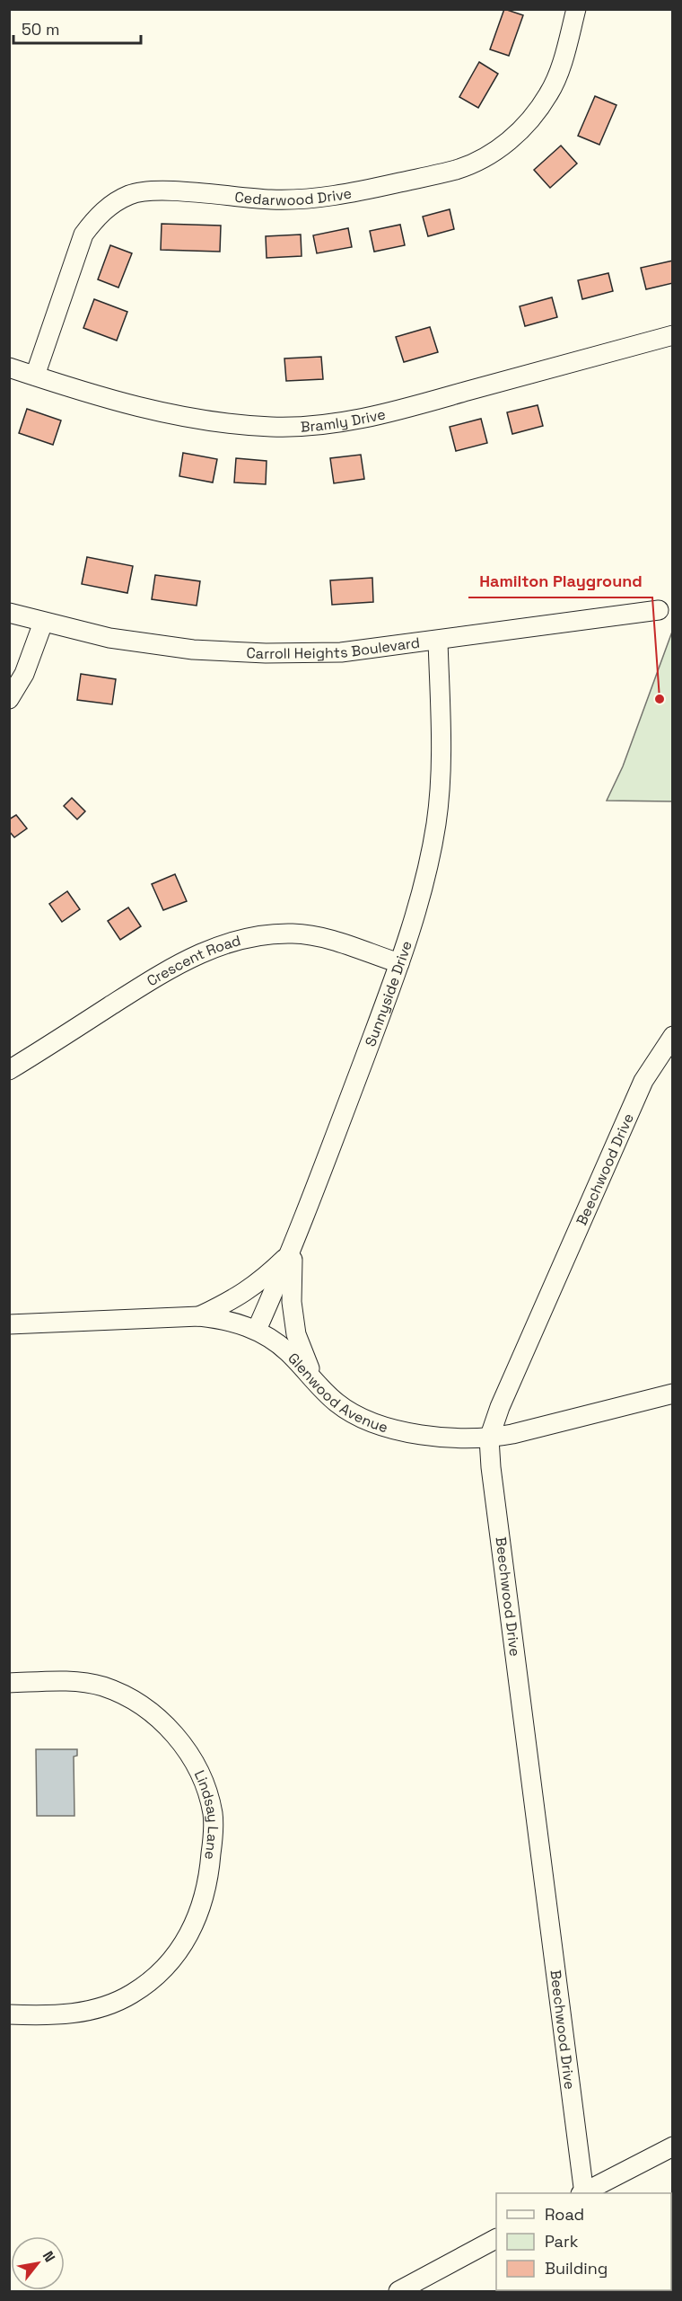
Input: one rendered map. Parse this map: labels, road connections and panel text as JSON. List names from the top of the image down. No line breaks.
{"streets":{"street":["Cedarwood Drive","Bramly Drive","Carroll Heights Boulevard","Crescent Road","Sunnyside Drive","Beechwood Drive","Glenwood Avenue","Lindsay Lane"]},"crossings":[["Cedarwood Drive","Bramly Drive"],["Carroll Heights Boulevard","Sunnyside Drive"],["Crescent Road","Sunnyside Drive"],["Sunnyside Drive","Glenwood Avenue"],["Beechwood Drive","Glenwood Avenue"]],"places":["Hamilton Playground"],"legend":["Road","Park","Building"],"scale_bar":"50 m","north":"top right"}
